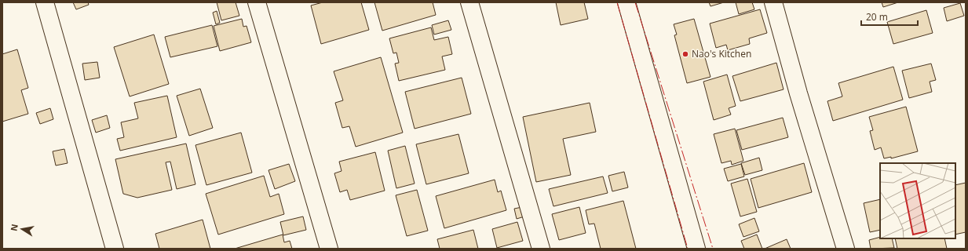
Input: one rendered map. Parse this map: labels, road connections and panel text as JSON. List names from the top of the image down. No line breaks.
{"places":["Nao's Kitchen"],"scale_bar":"20 m","north":"left"}
